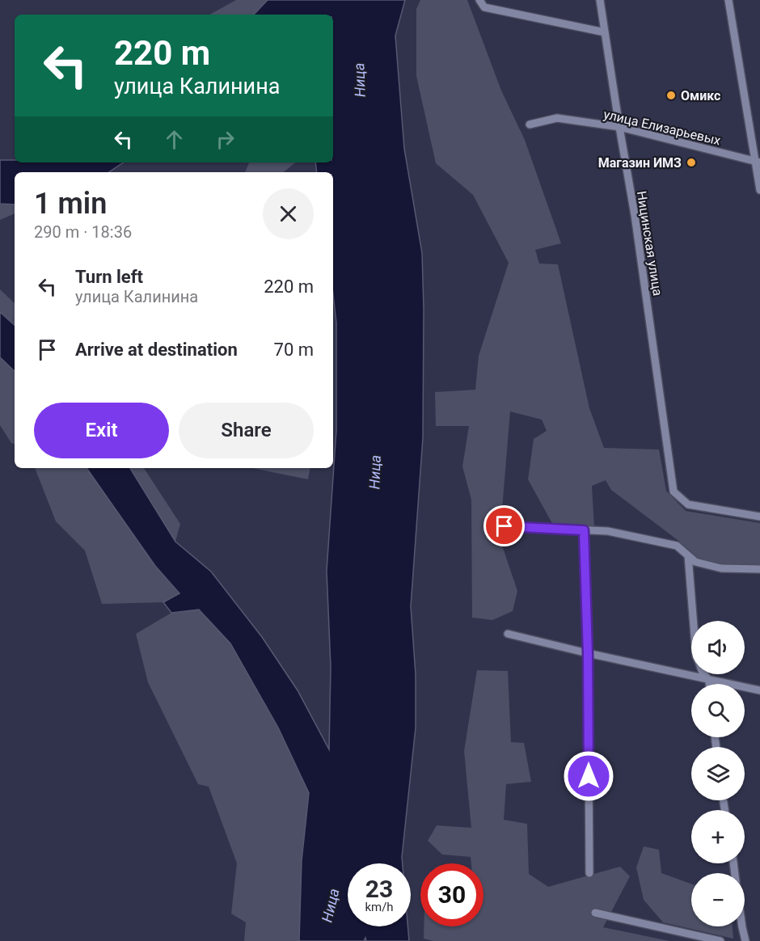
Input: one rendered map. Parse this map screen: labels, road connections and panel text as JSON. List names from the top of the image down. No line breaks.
{"streets":{"street":["улица Елизарьевых","Ницинская улица"]},"crossings":[["улица Елизарьевых","Ницинская улица"]],"water":["Ница"],"places":["Омикс","Магазин ИМЗ"],"page":{"turn":["220 m","улица Калинина"],"heading":["1 min","290 m · 18:36"],"list":[{"name":"Turn left","note":"улица Калинина","value":"220 m"},{"name":"Arrive at destination","value":"70 m"}],"buttons":["Exit","Share"],"map_buttons":["+","−"],"speed":"23 km/h","limit":"30"}}
